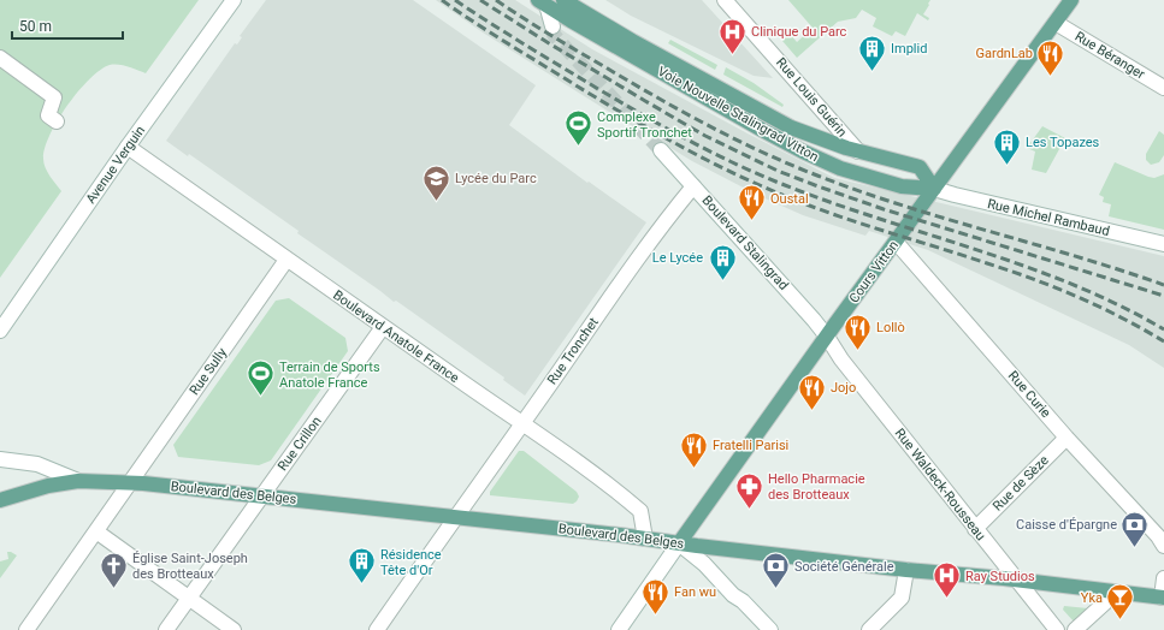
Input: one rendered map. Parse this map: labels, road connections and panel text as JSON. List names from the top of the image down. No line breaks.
{"streets":{"main road":["Voie Nouvelle Stalingrad Vitton","Cours Vitton","Boulevard des Belges"],"street":["Rue Béranger","Rue Louis Guérin","Avenue Verguin","Rue Michel Rambaud","Boulevard Stalingrad","Boulevard Anatole France","Rue Tronchet","Rue Sully","Rue Curie","Rue Crillon","Rue de Sèze","Rue Waldeck-Rousseau"]},"crossings":[["Rue Béranger","Cours Vitton"],["Rue Louis Guérin","Voie Nouvelle Stalingrad Vitton"],["Voie Nouvelle Stalingrad Vitton","Rue Michel Rambaud"],["Voie Nouvelle Stalingrad Vitton","Cours Vitton"],["Avenue Verguin","Boulevard Anatole France"],["Rue Michel Rambaud","Cours Vitton"],["Boulevard Stalingrad","Cours Vitton"],["Boulevard Stalingrad","Rue Tronchet"],["Boulevard Stalingrad","Rue Waldeck-Rousseau"],["Cours Vitton","Rue Curie"],["Cours Vitton","Rue Waldeck-Rousseau"],["Cours Vitton","Boulevard des Belges"],["Boulevard Anatole France","Rue Tronchet"],["Boulevard Anatole France","Rue Sully"],["Boulevard Anatole France","Rue Crillon"],["Boulevard Anatole France","Boulevard des Belges"],["Rue Tronchet","Boulevard des Belges"],["Rue Sully","Boulevard des Belges"],["Rue Curie","Rue de Sèze"],["Rue Crillon","Boulevard des Belges"],["Rue de Sèze","Rue Waldeck-Rousseau"],["Rue Waldeck-Rousseau","Boulevard des Belges"]],"places":{"hospital":["Clinique du Parc","Ray Studios"],"building":["Implid","Les Topazes","Le Lycée","Résidence Tête d'Or"],"restaurant":["GardnLab","Oustal","Lollò","Jojo","Fratelli Parisi","Fan wu"],"sports":["Complexe Sportif Tronchet","Terrain de Sports Anatole France"],"school or university":["Lycée du Parc"],"pharmacy":["Hello Pharmacie des Brotteaux"],"bank":["Caisse d'Épargne","Société Générale"],"church":["Église Saint-Joseph des Brotteaux"],"bar":["Yka"]},"scale_bar":"50 m"}
